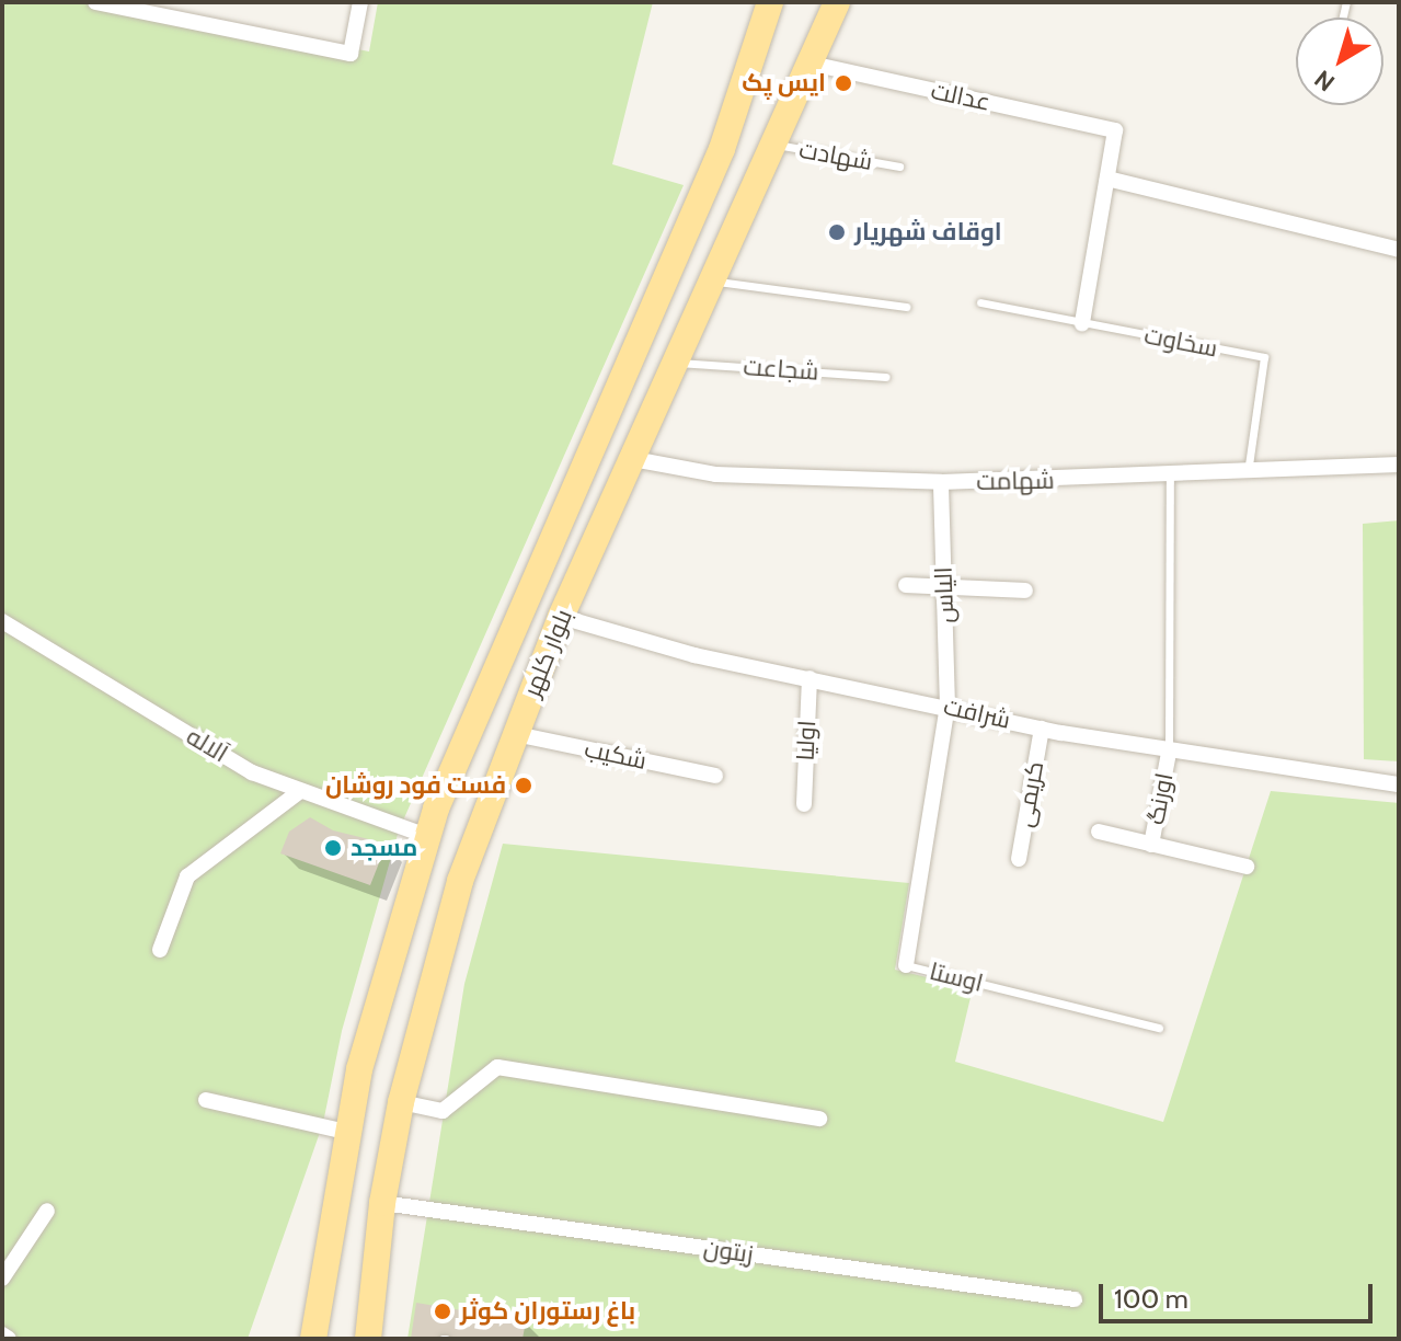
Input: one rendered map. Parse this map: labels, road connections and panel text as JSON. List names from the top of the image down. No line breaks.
{"streets":{"main road":["بلوار کلهر"],"street":["عدالت","شهامت","الیاس","شرافت","اولیا","آلاله","شکیب","کریمی","اورنگ","اوستا","زیتون"],"lane":["شهادت","سخاوت","شجاعت"]},"crossings":[["عدالت","بلوار کلهر"],["شهادت","بلوار کلهر"],["سخاوت","شهامت"],["شجاعت","بلوار کلهر"],["شهامت","الیاس"],["شهامت","بلوار کلهر"],["الیاس","شرافت"],["الیاس","اوستا"],["بلوار کلهر","شرافت"],["بلوار کلهر","آلاله"],["بلوار کلهر","شکیب"],["بلوار کلهر","زیتون"],["شرافت","اولیا"],["شرافت","کریمی"],["شرافت","اورنگ"],["شرافت","اوستا"]],"places":["ایس پک","اوقاف شهریار","فست فود روشان","مسجد","باغ رستوران کوثر"],"scale_bar":"100 m","north":"bottom left"}
